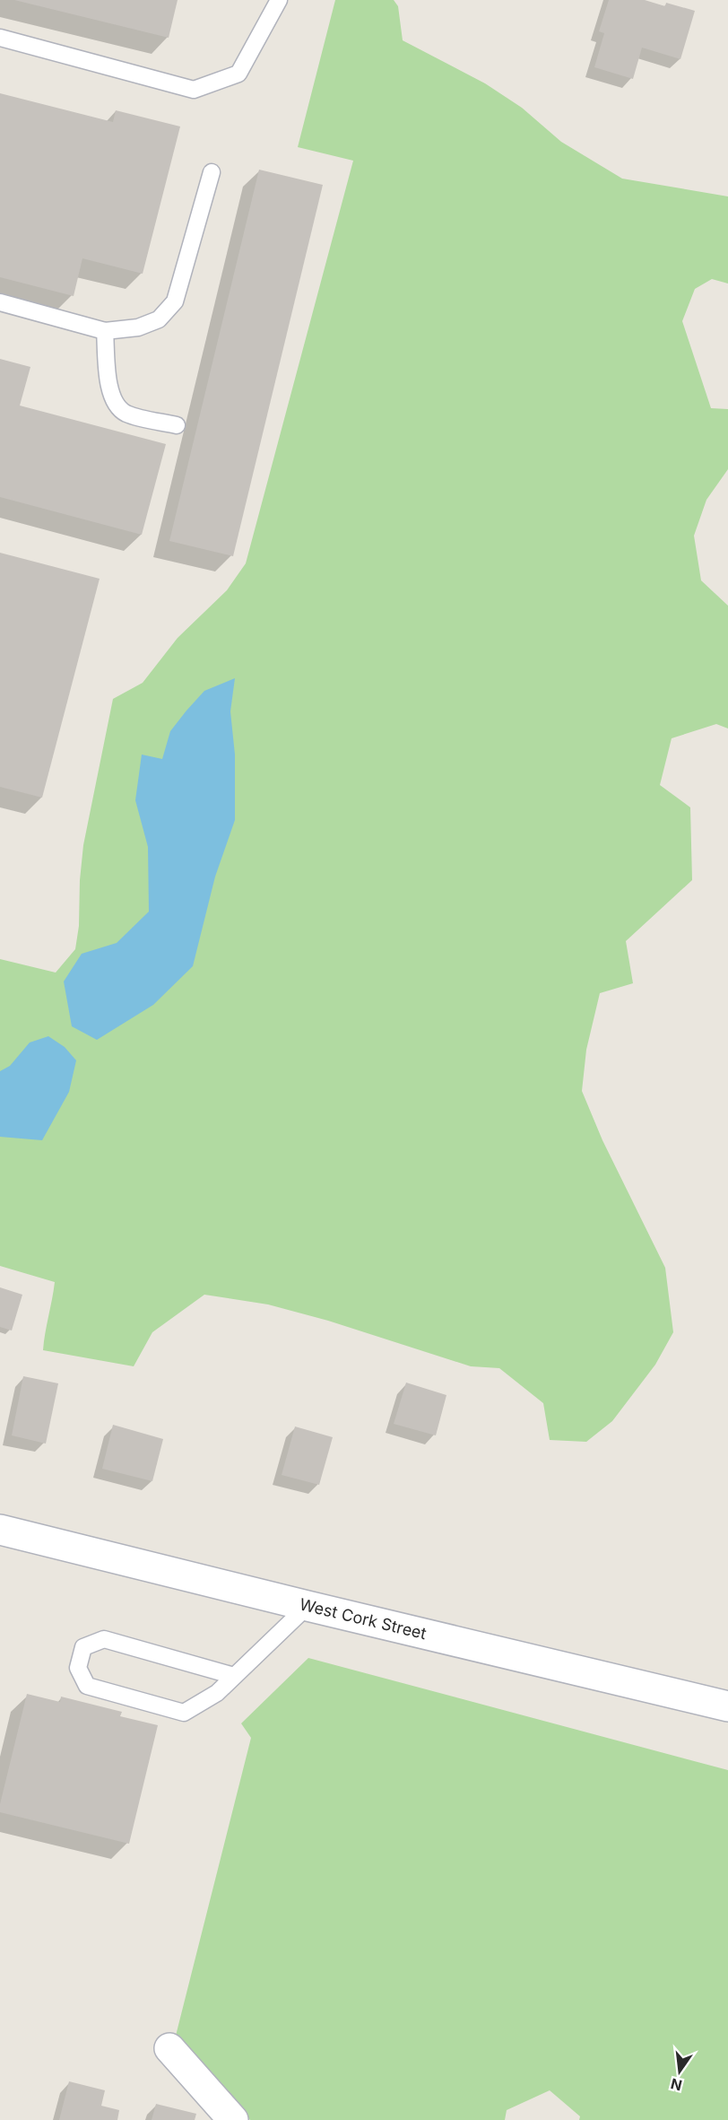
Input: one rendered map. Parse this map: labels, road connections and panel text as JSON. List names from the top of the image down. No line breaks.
{"streets":{"street":["West Cork Street"]},"north":"bottom"}
